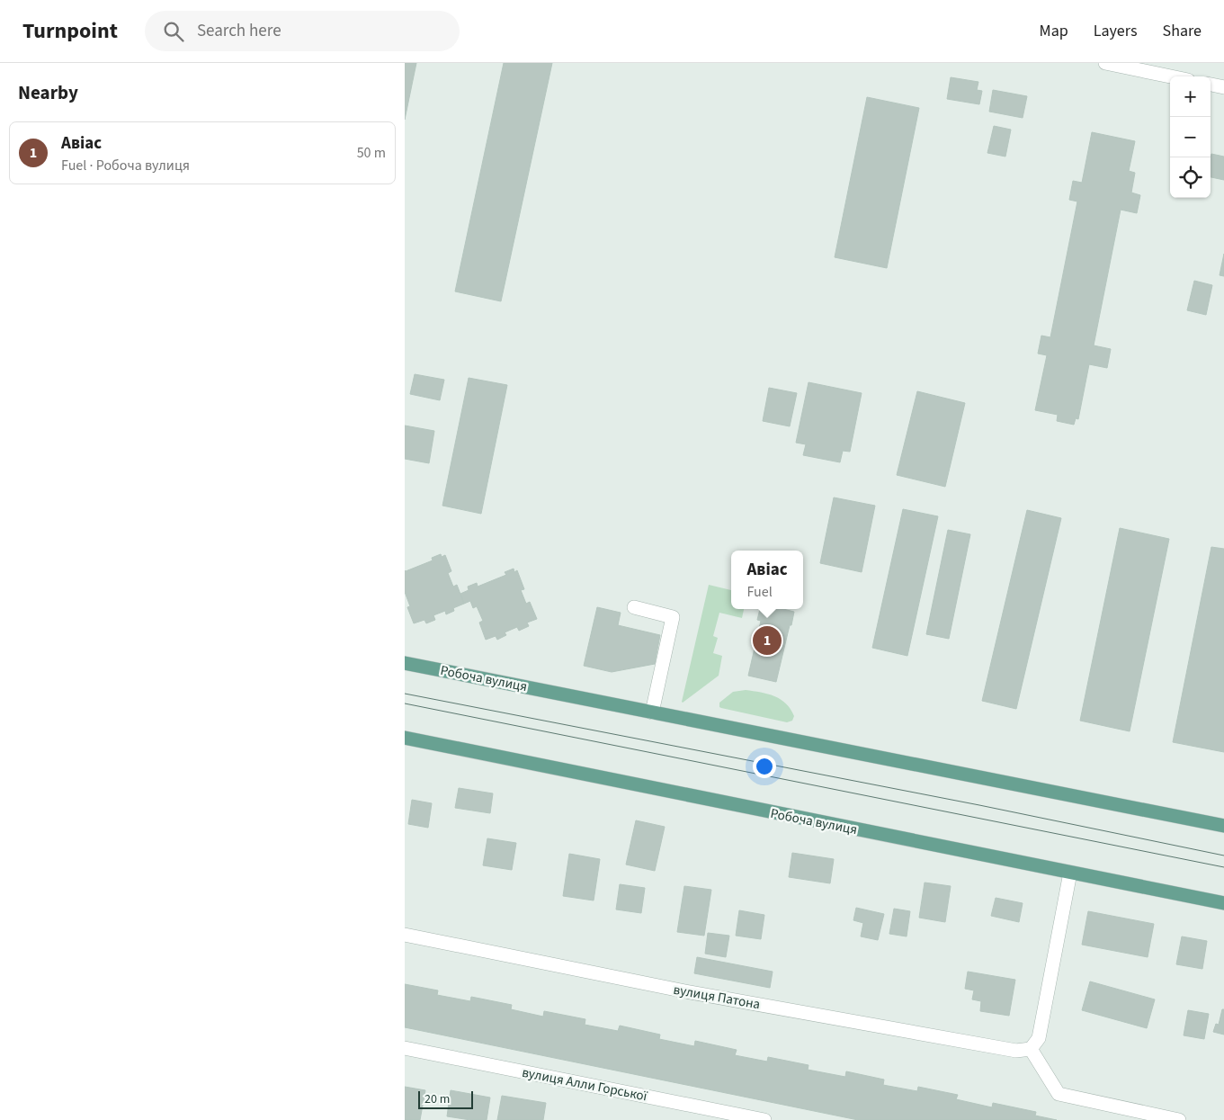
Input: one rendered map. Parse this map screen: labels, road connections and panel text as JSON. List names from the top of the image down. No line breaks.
{"streets":{"main road":["Робоча вулиця"],"street":["вулиця Патона","вулиця Алли Горської"]},"scale_bar":"20 m","page":{"header":"Turnpoint","search":"Search here","nav":["Map","Layers","Share"],"heading":"Nearby","map_buttons":["+","−"],"list":[{"mark":"1","name":"Авіас","note":"Fuel · Робоча вулиця","value":"50 m"}],"popup":["Авіас","Fuel"],"pins":"1","scale":"20 m"}}
